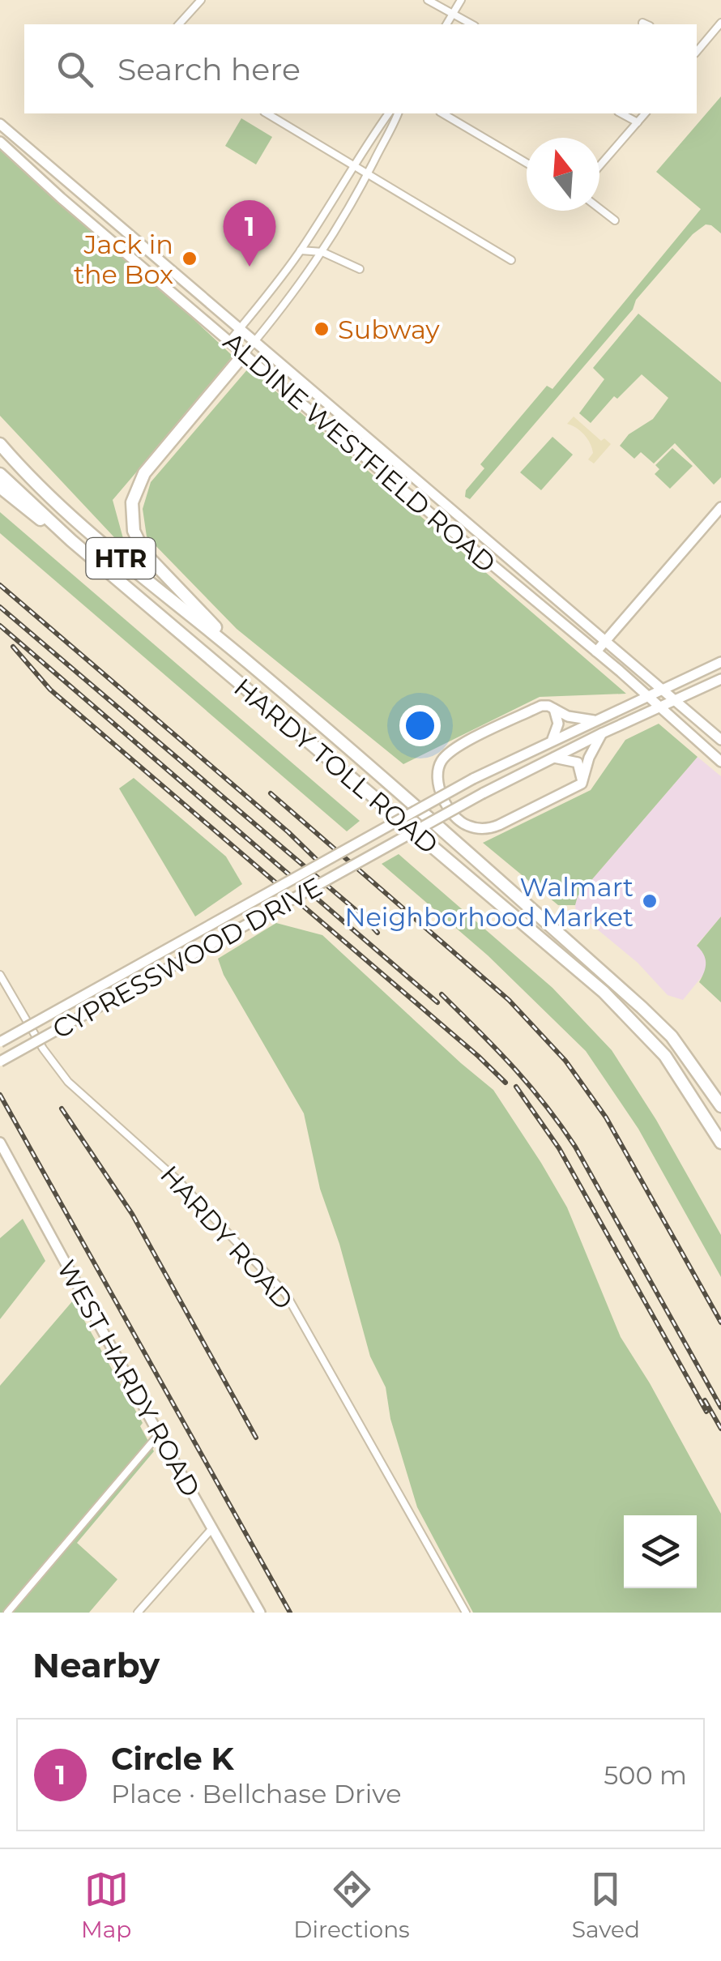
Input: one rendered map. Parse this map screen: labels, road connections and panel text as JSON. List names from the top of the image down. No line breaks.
{"streets":{"highway":["HTR","HARDY TOLL ROAD"],"main road":["ALDINE WESTFIELD ROAD","CYPRESSWOOD DRIVE","WEST HARDY ROAD"],"street":["HARDY ROAD"]},"crossings":[["ALDINE WESTFIELD ROAD","CYPRESSWOOD DRIVE"]],"places":["Jack in the Box","Subway","Walmart Neighborhood Market"],"north":"top","page":{"search":"Search here","pins":"1","heading":"Nearby","list":[{"mark":"1","name":"Circle K","note":"Place · Bellchase Drive","value":"500 m"}],"nav":["Map","Directions","Saved"]}}
